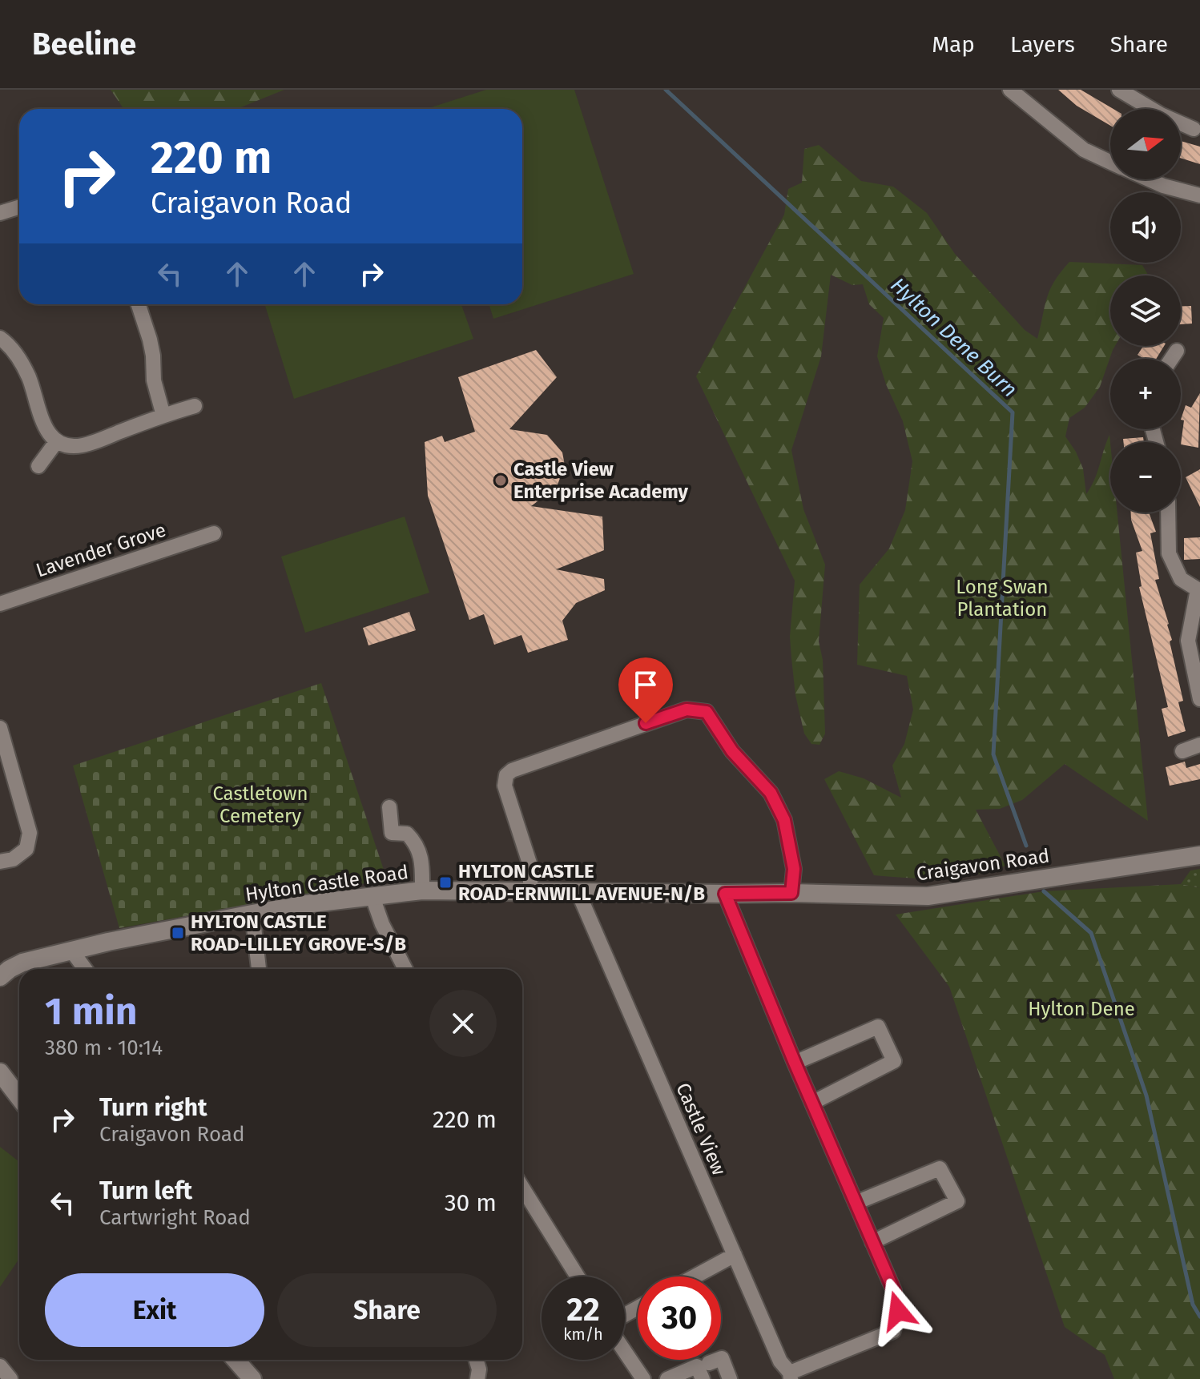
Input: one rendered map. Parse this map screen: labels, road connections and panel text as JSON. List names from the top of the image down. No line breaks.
{"streets":{"street":["Lavender Grove","Craigavon Road","Hylton Castle Road","Castle View"]},"crossings":[["Craigavon Road","Hylton Castle Road"],["Craigavon Road","Castle View"],["Hylton Castle Road","Castle View"]],"water":["Hylton Dene Burn"],"parks":["Long Swan Plantation","Castletown Cemetery","Hylton Dene"],"places":{"other":["Castle View Enterprise Academy"],"transit":["HYLTON CASTLE ROAD-ERNWILL AVENUE-N/B","HYLTON CASTLE ROAD-LILLEY GROVE-S/B"]},"north":"right","page":{"header":"Beeline","nav":["Map","Layers","Share"],"map_buttons":["+","−"],"turn":["220 m","Craigavon Road"],"heading":["1 min","380 m · 10:14"],"list":[{"name":"Turn right","note":"Craigavon Road","value":"220 m"},{"name":"Turn left","note":"Cartwright Road","value":"30 m"}],"buttons":["Exit","Share"],"speed":"22 km/h","limit":"30"}}
